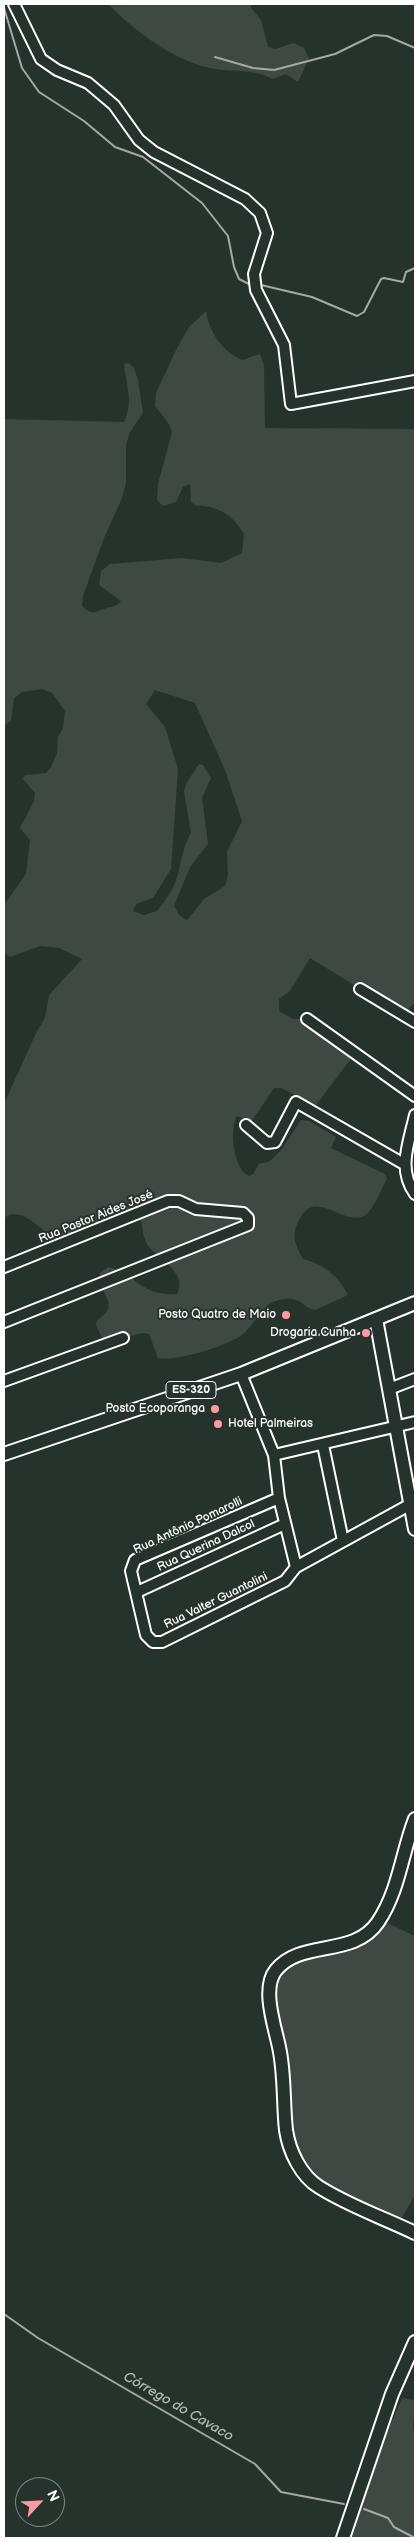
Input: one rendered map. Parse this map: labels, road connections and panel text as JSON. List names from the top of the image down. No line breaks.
{"streets":{"main road":["ES-320"],"street":["Rua Pastor Aides José","Rua Antônio Pomarolli","Rua Querina Dalcol","Rua Valter Guantolini"]},"crossings":[["Rua Antônio Pomarolli","Rua Querina Dalcol"],["Rua Antônio Pomarolli","Rua Valter Guantolini"],["Rua Querina Dalcol","Rua Valter Guantolini"]],"water":["Córrego do Cavaco"],"places":["Posto Quatro de Maio","Drogaria Cunha","Posto Ecoporanga","Hotel Palmeiras"],"north":"top right"}
